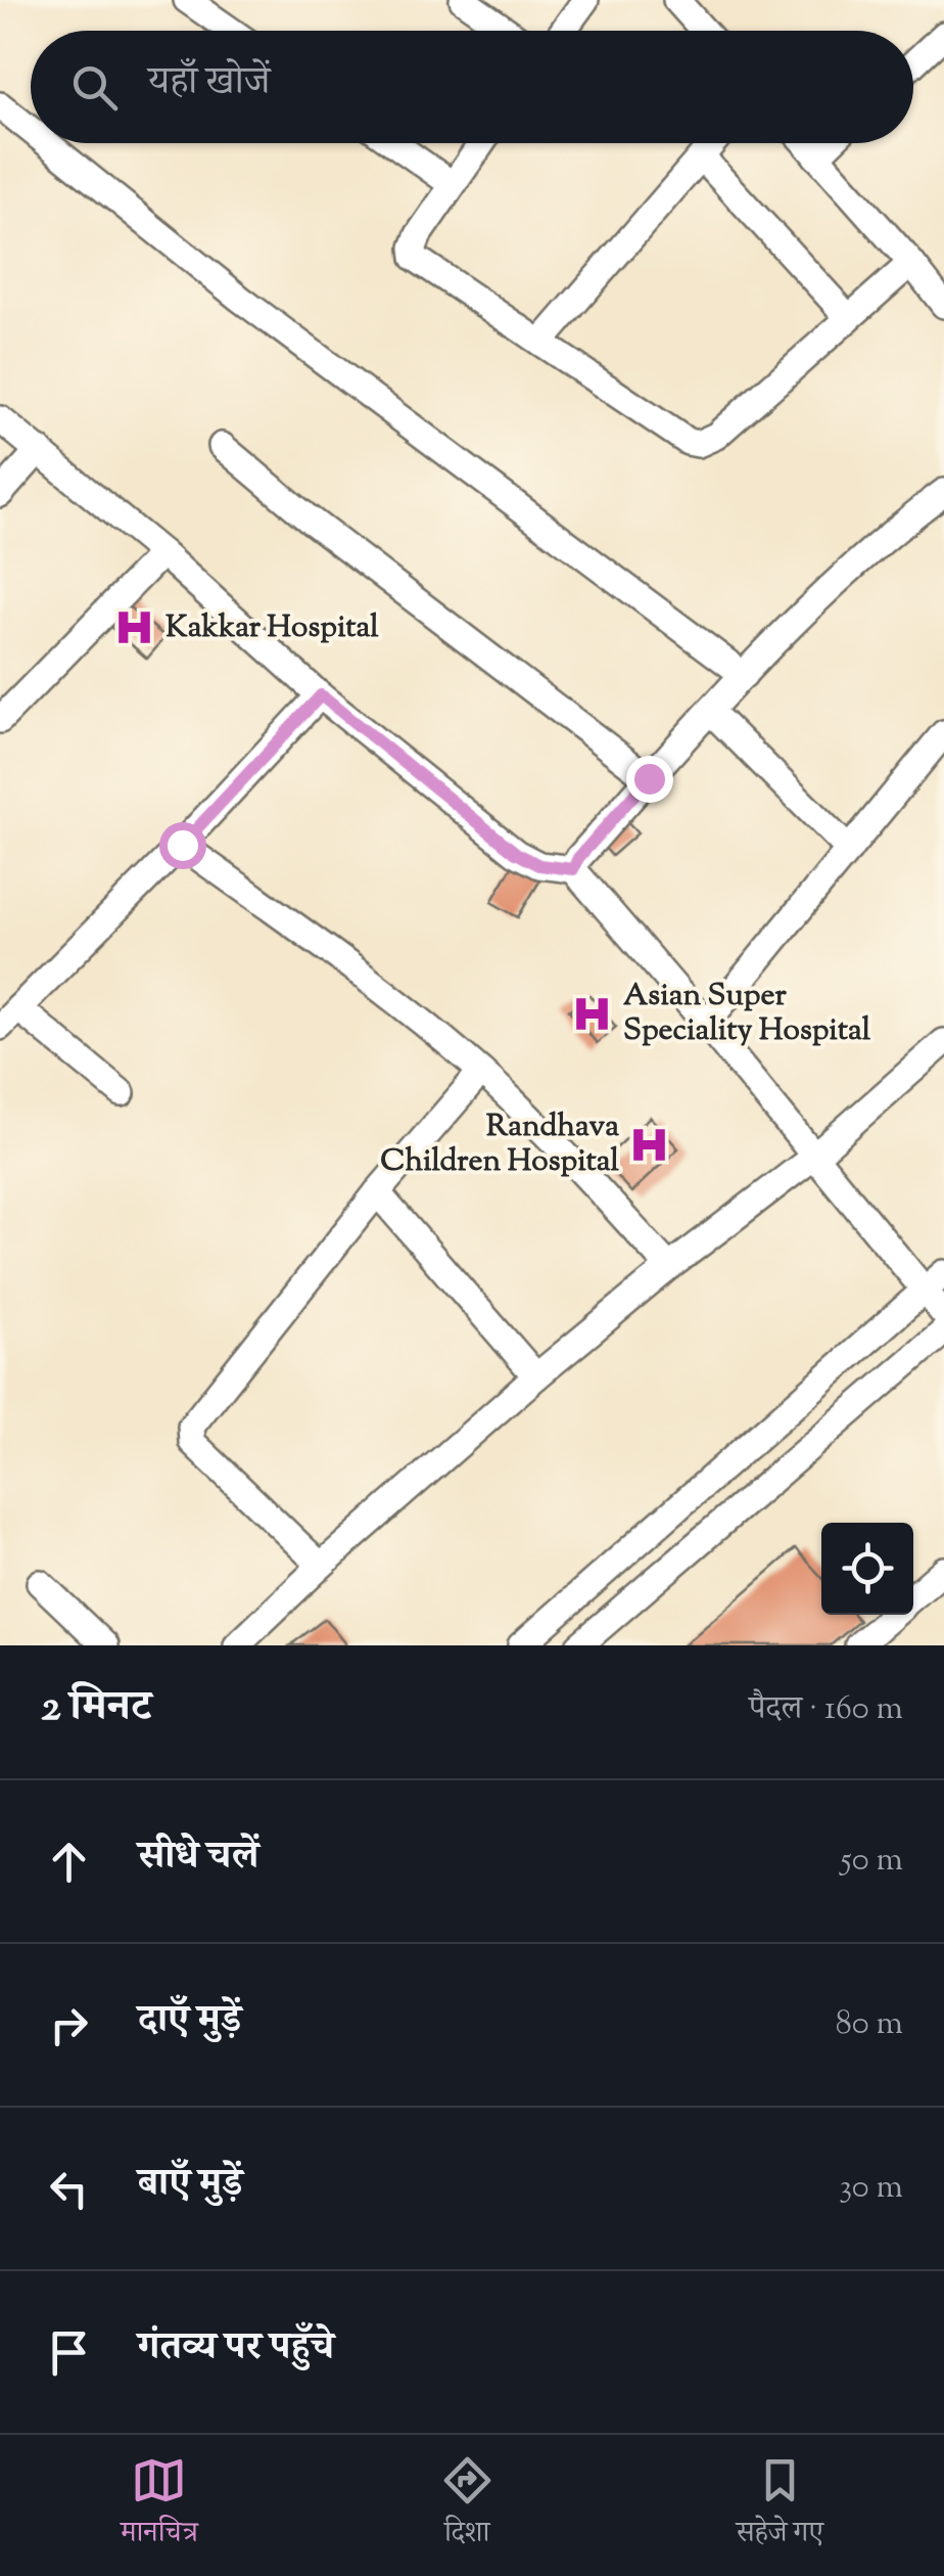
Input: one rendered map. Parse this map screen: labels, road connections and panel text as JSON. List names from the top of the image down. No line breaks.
{"places":{"hospital":["Kakkar Hospital","Asian Super Speciality Hospital","Randhava Children Hospital"]},"page":{"search":"यहाँ खोजें","heading":["2 मिनट","पैदल · 160 m"],"list":[["सीधे चलें","50 m"],["दाएँ मुड़ें","80 m"],["बाएँ मुड़ें","30 m"],"गंतव्य पर पहुँचे"],"nav":["मानचित्र","दिशा","सहेजे गए"]}}
